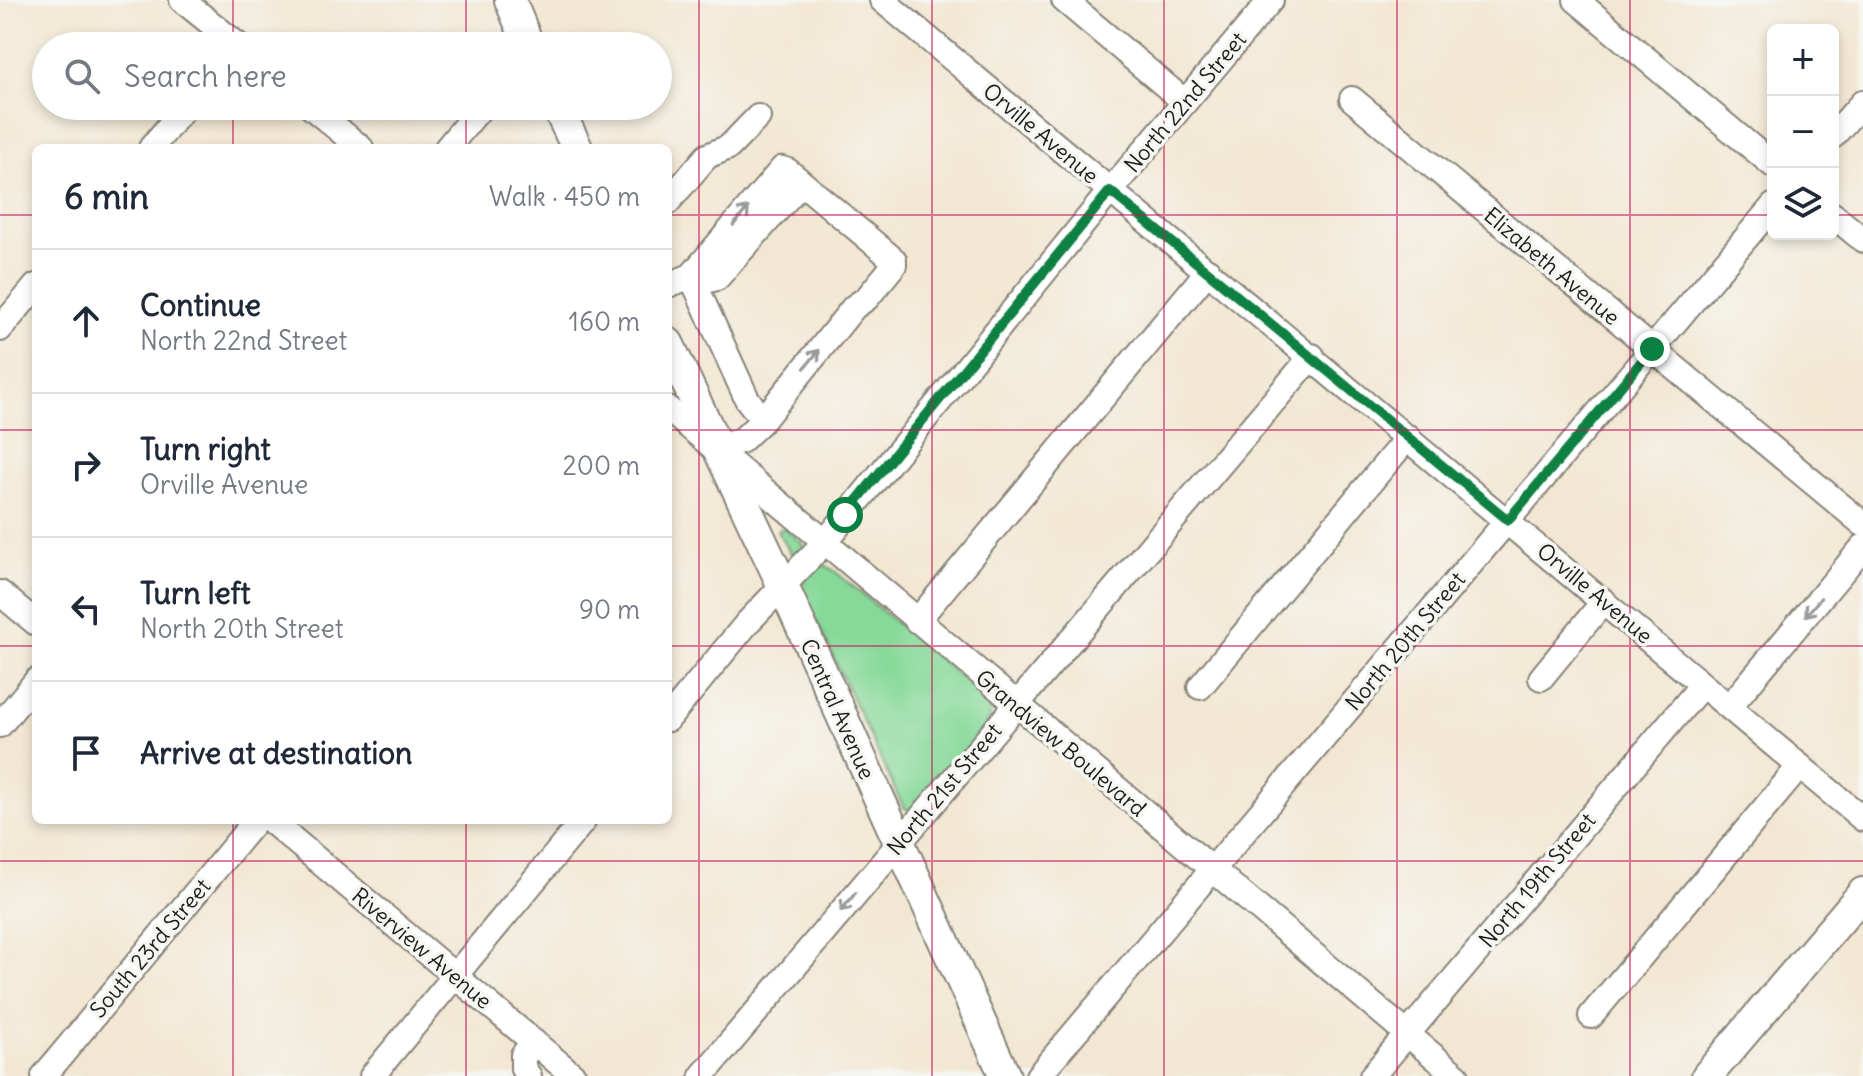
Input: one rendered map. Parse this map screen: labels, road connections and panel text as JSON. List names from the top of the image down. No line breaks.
{"streets":{"main road":["Central Avenue"],"street":["North 22nd Street","Orville Avenue","Elizabeth Avenue","North 20th Street","Grandview Boulevard","North 21st Street","North 19th Street","South 23rd Street","Riverview Avenue"]},"crossings":[["North 22nd Street","Orville Avenue"],["North 22nd Street","Central Avenue"],["North 22nd Street","Grandview Boulevard"],["Orville Avenue","North 20th Street"],["Orville Avenue","North 21st Street"],["Orville Avenue","North 19th Street"],["Elizabeth Avenue","North 20th Street"],["North 20th Street","Grandview Boulevard"],["Central Avenue","Grandview Boulevard"],["Central Avenue","North 21st Street"],["Grandview Boulevard","North 21st Street"],["Grandview Boulevard","North 19th Street"]],"page":{"map_buttons":["+","−"],"search":"Search here","heading":["6 min","Walk · 450 m"],"list":[["Continue","North 22nd Street","160 m"],["Turn right","Orville Avenue","200 m"],["Turn left","North 20th Street","90 m"],"Arrive at destination"]}}
